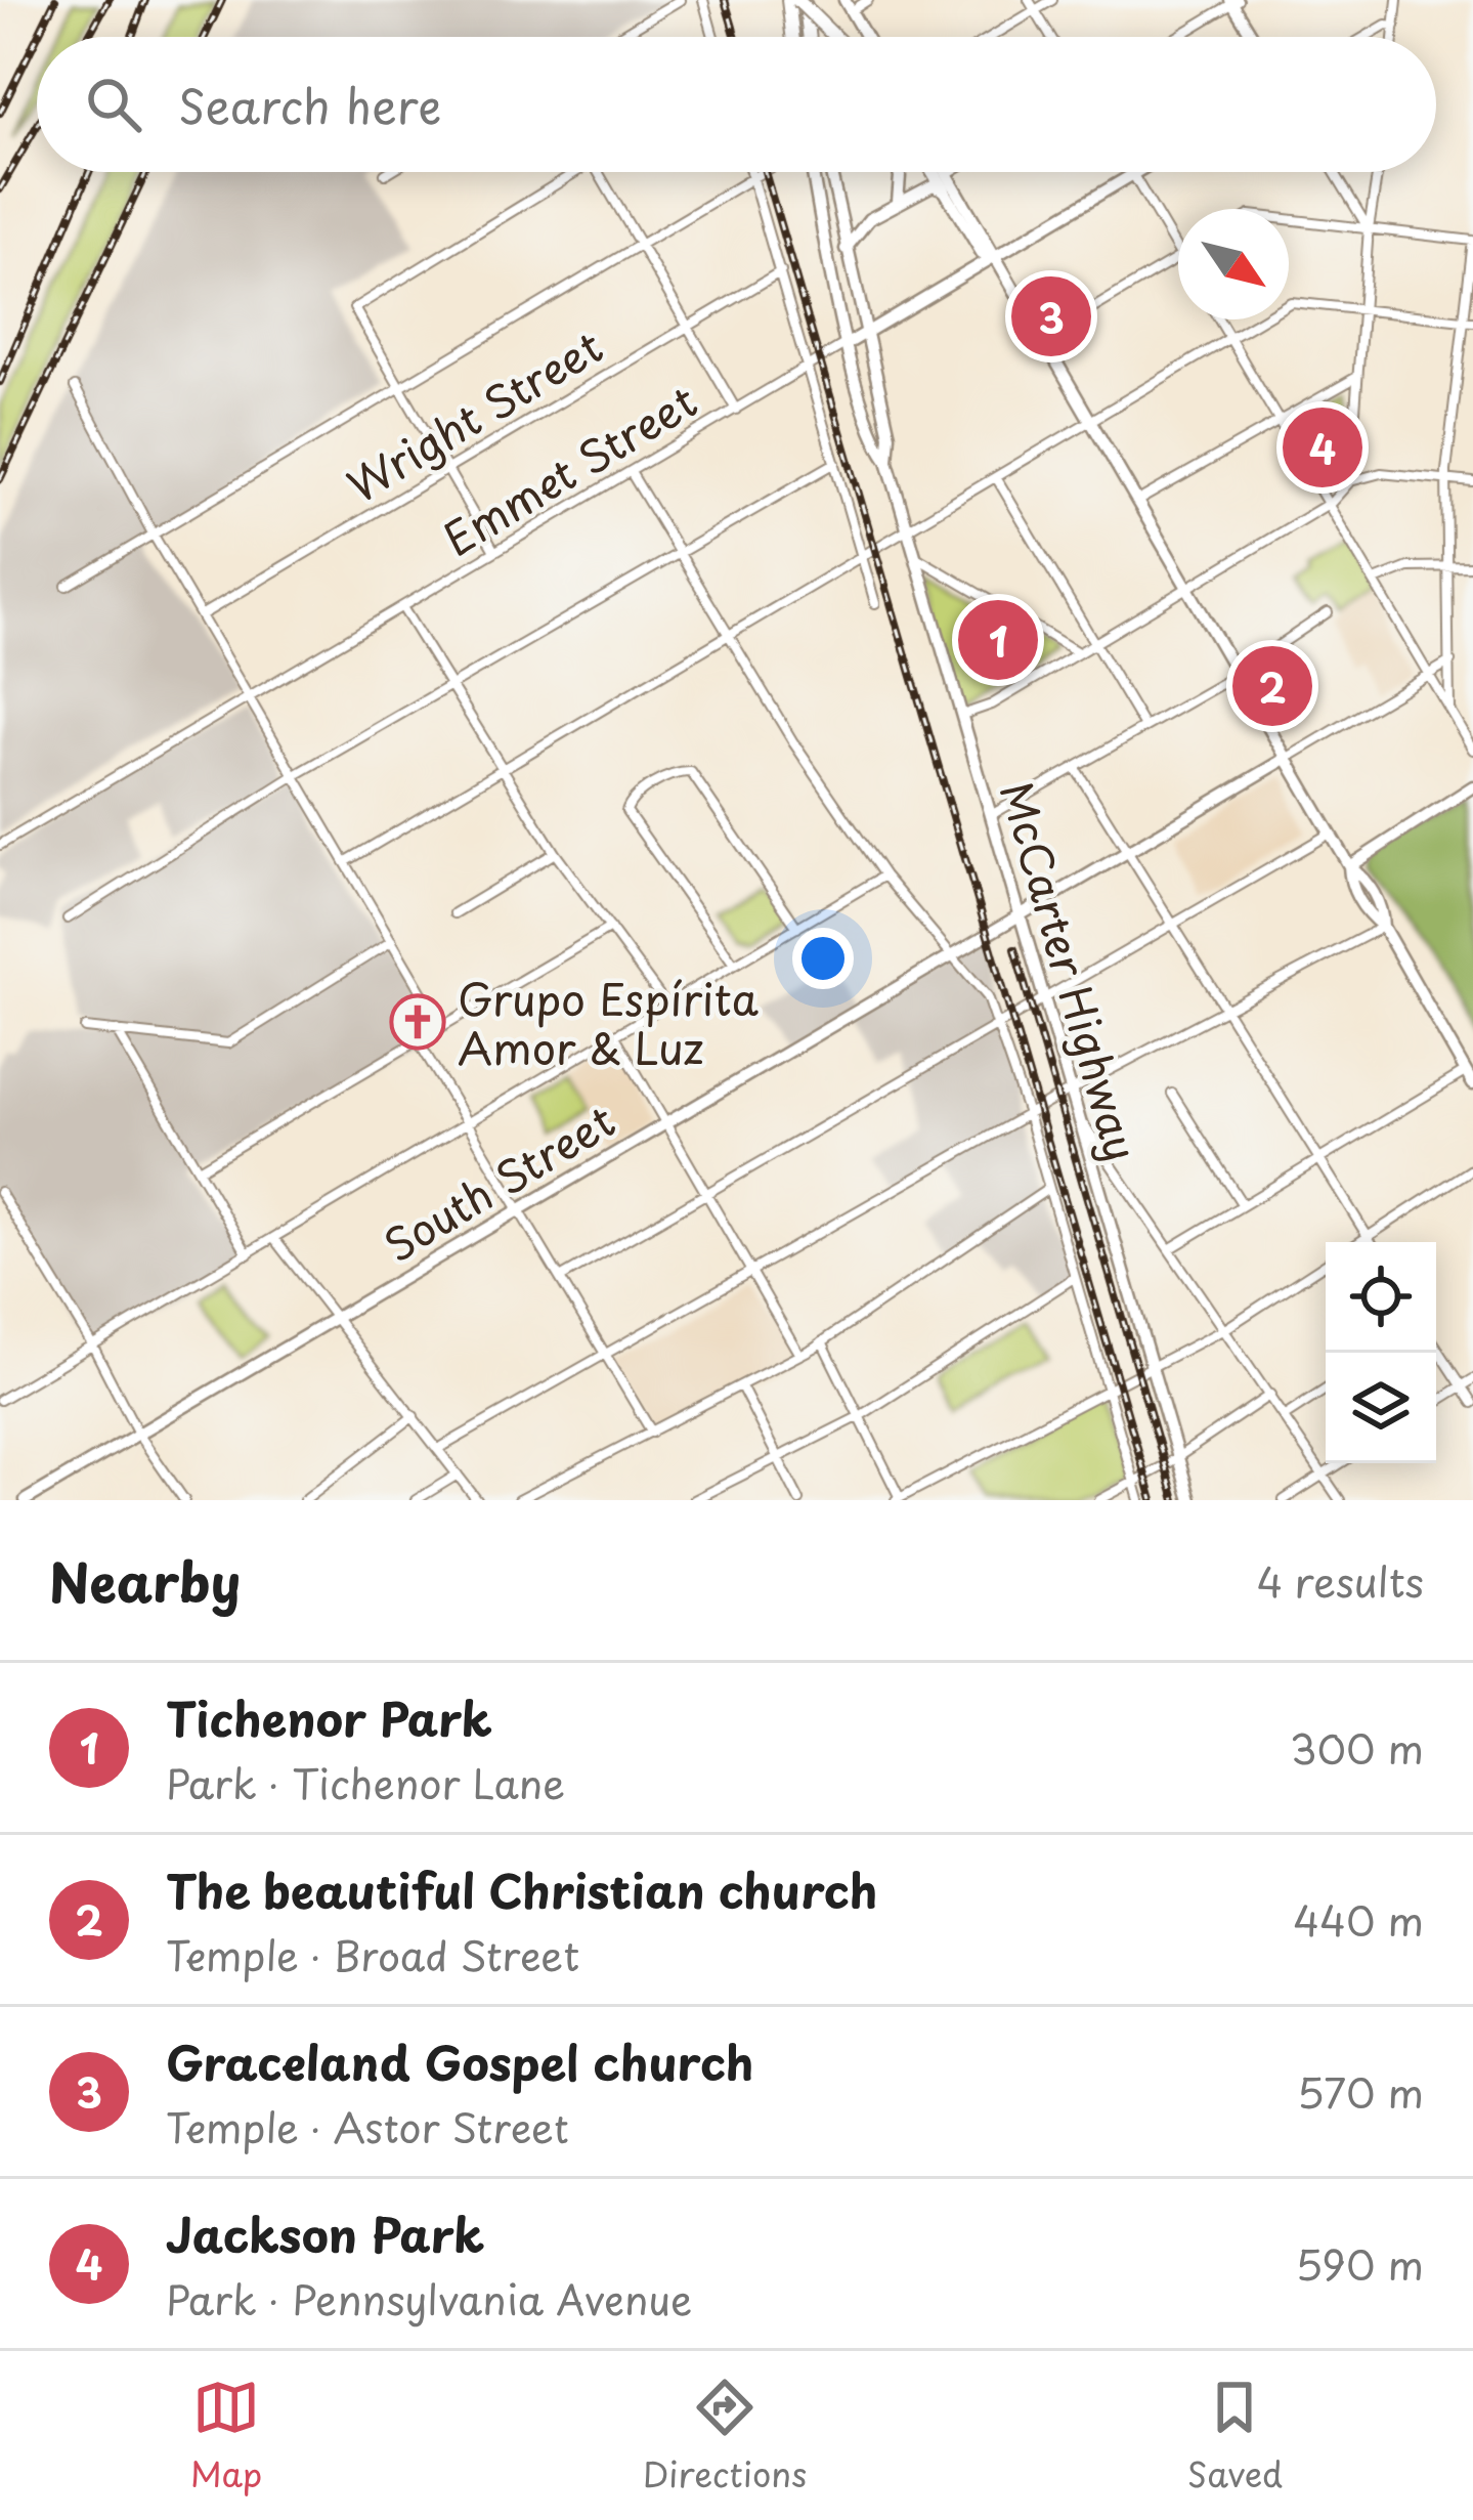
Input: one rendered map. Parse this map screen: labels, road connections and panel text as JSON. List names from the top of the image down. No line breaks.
{"streets":{"main road":["Emmet Street","McCarter Highway","South Street"],"street":["Wright Street"]},"crossings":[["Emmet Street","McCarter Highway"],["McCarter Highway","South Street"]],"places":{"church":["Grupo Espírita Amor & Luz"]},"north":"bottom right","page":{"search":"Search here","pins":["3","4","1","2"],"heading":["Nearby","4 results"],"list":[{"mark":"1","name":"Tichenor Park","note":"Park · Tichenor Lane","value":"300 m"},{"mark":"2","name":"The beautiful Christian church","note":"Temple · Broad Street","value":"440 m"},{"mark":"3","name":"Graceland Gospel church","note":"Temple · Astor Street","value":"570 m"},{"mark":"4","name":"Jackson Park","note":"Park · Pennsylvania Avenue","value":"590 m"}],"nav":["Map","Directions","Saved"]}}
